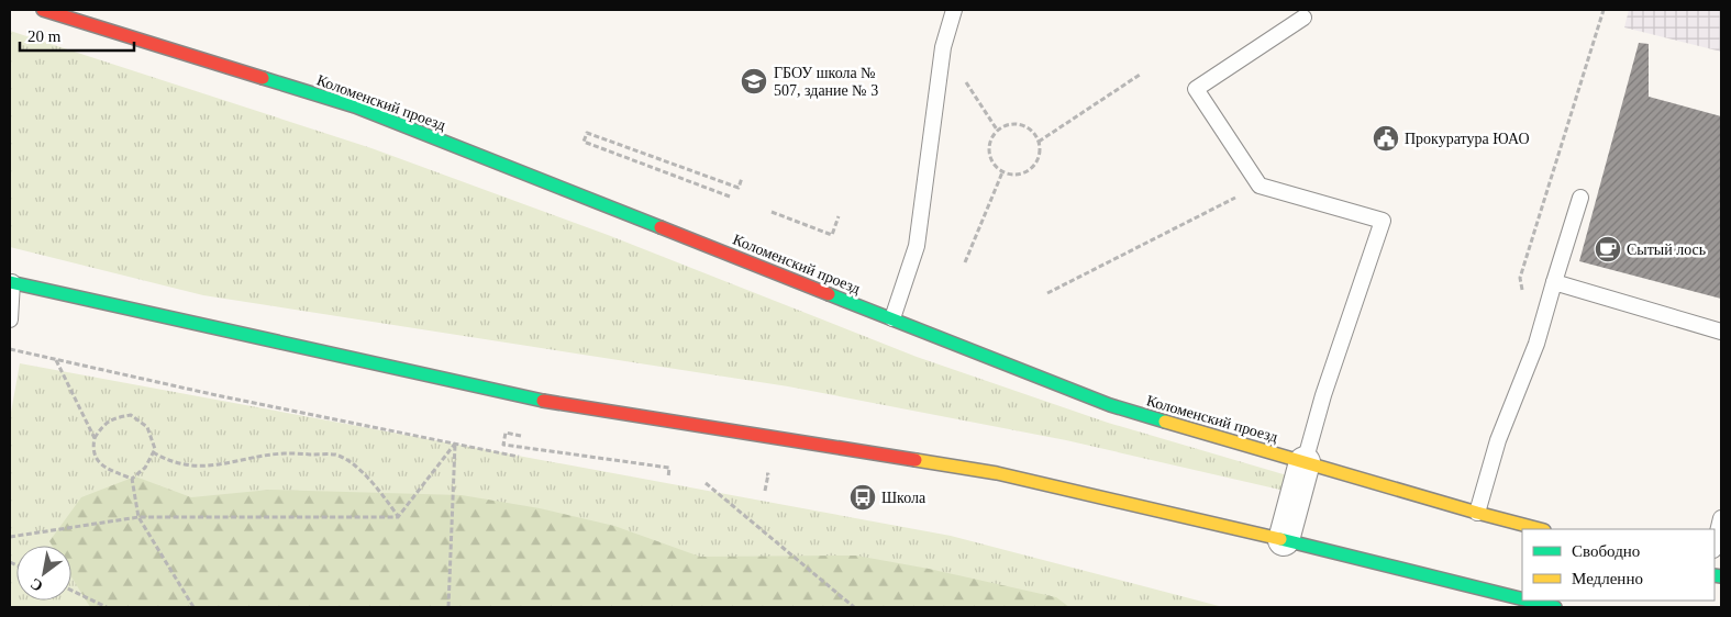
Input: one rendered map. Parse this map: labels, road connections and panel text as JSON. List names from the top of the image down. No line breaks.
{"streets":{"main road":["Коломенский проезд"]},"places":{"school or university":["ГБОУ школа № 507, здание № 3"],"public building":["Прокуратура ЮАО"],"cafe":["Сытый лось"],"bus stop":["Школа"]},"legend":["Свободно","Медленно"],"scale_bar":"20 m","north":"bottom left"}
